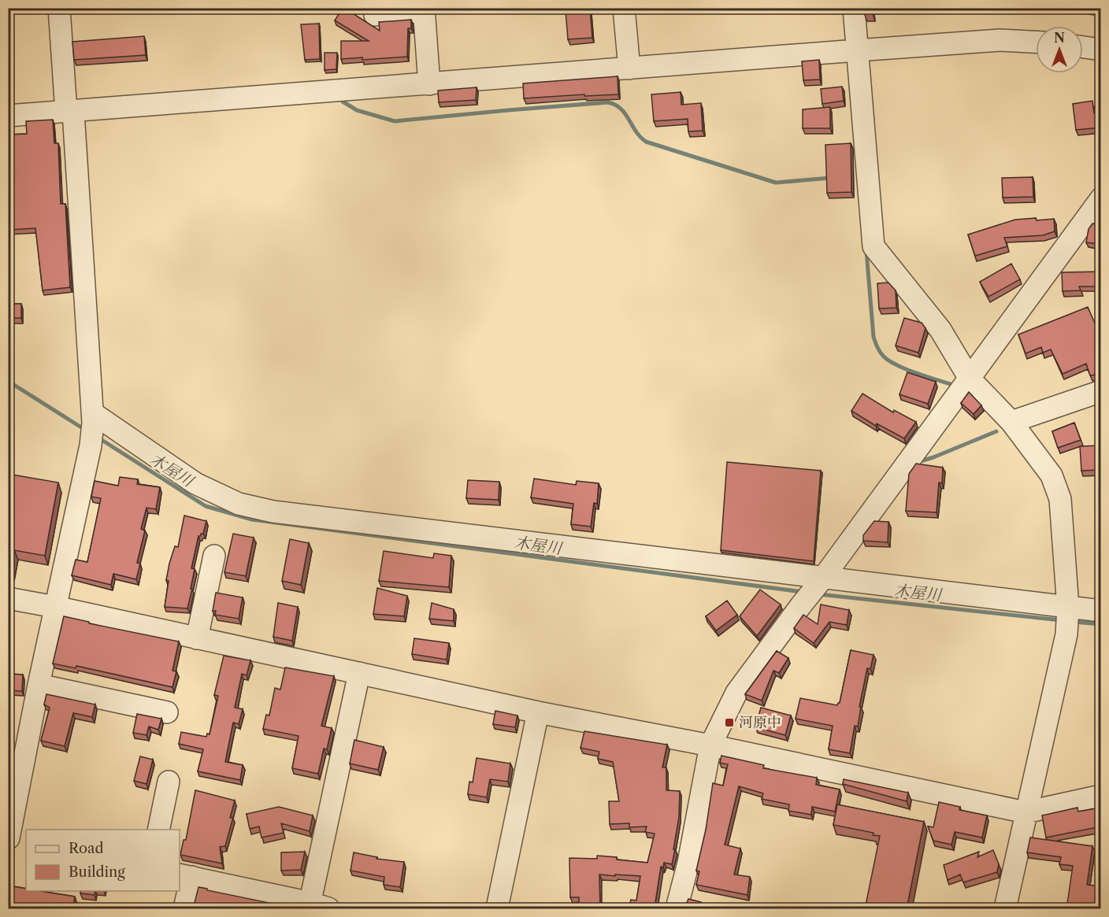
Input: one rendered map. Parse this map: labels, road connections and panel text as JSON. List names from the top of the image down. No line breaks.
{"water":["木屋川"],"places":{"transit":["河原中"]},"legend":["Road","Building"],"north":"top"}
